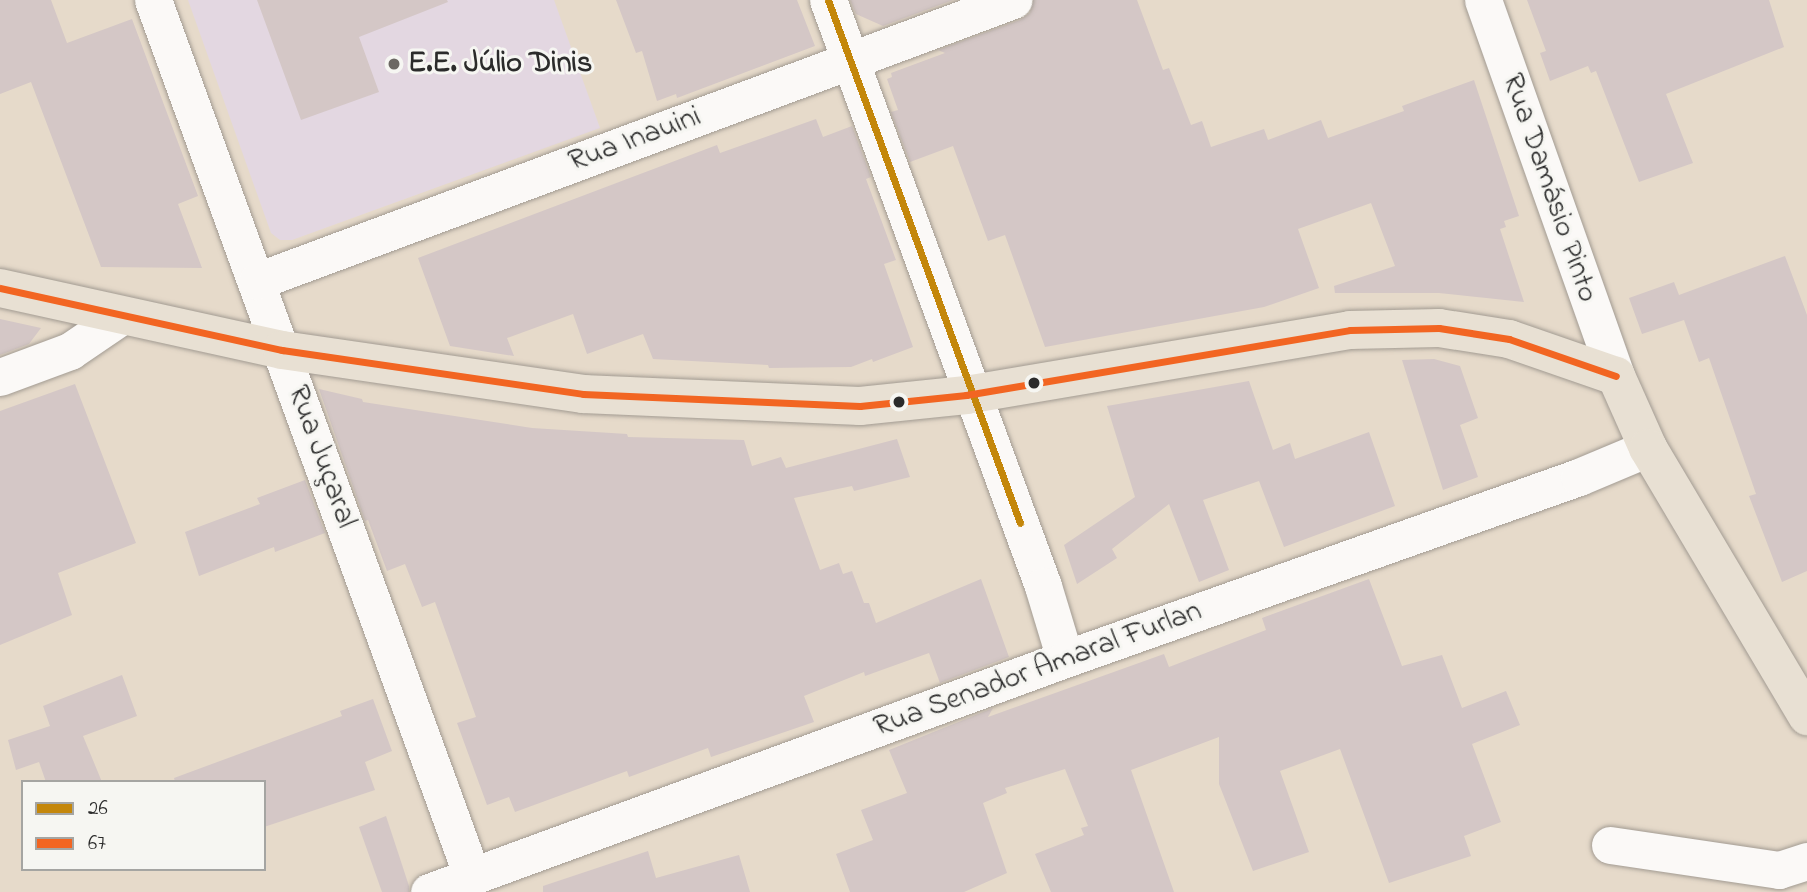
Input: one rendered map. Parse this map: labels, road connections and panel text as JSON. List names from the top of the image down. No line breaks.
{"streets":{"street":["Rua Inauini","Rua Damásio Pinto","Rua Juçaral","Rua Senador Amaral Furlan"]},"crossings":[["Rua Inauini","Rua Juçaral"],["Rua Juçaral","Rua Senador Amaral Furlan"]],"places":["E.E. Júlio Dinis"],"lines":["transit line 26","transit line 67"],"legend":["26","67"]}
